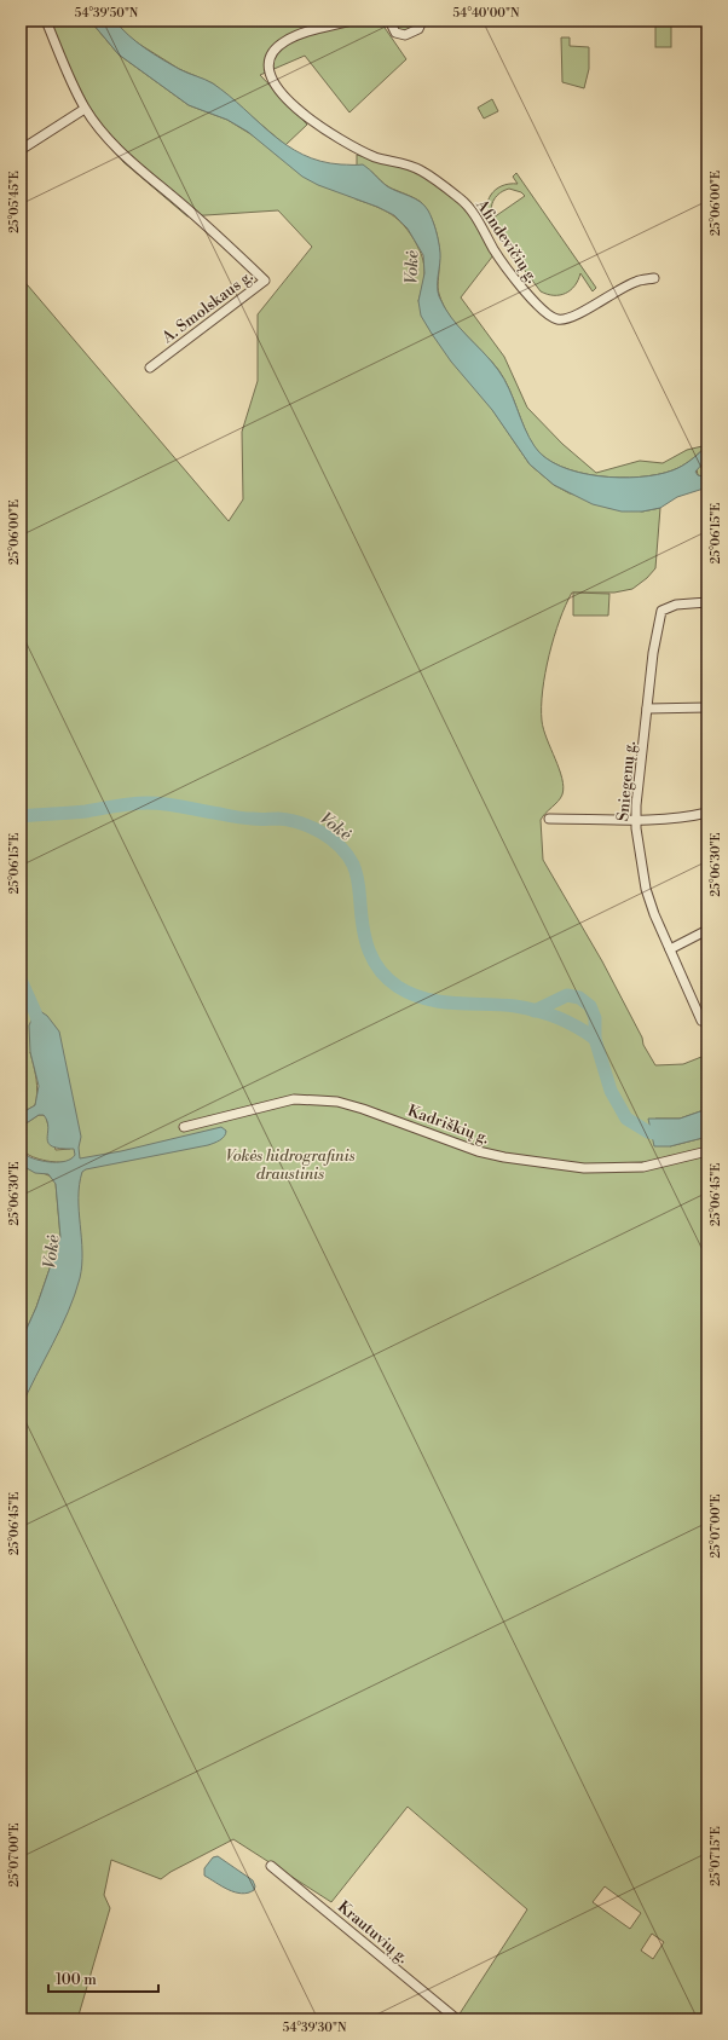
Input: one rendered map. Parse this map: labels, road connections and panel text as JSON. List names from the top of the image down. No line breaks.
{"streets":{"street":["Afindevičių g.","A. Smolskaus g.","Sniegenų g.","Kadriškių g.","Krautuvių g."]},"water":["Vokė"],"parks":["Vokės hidrografinis draustinis"],"scale_bar":"100 m","coordinates":["54°39'50\"N","54°40'00\"N","25°05'45\"E","25°06'00\"E","25°06'15\"E","25°06'30\"E","25°06'45\"E","25°07'00\"E","25°07'15\"E","54°39'30\"N"]}
